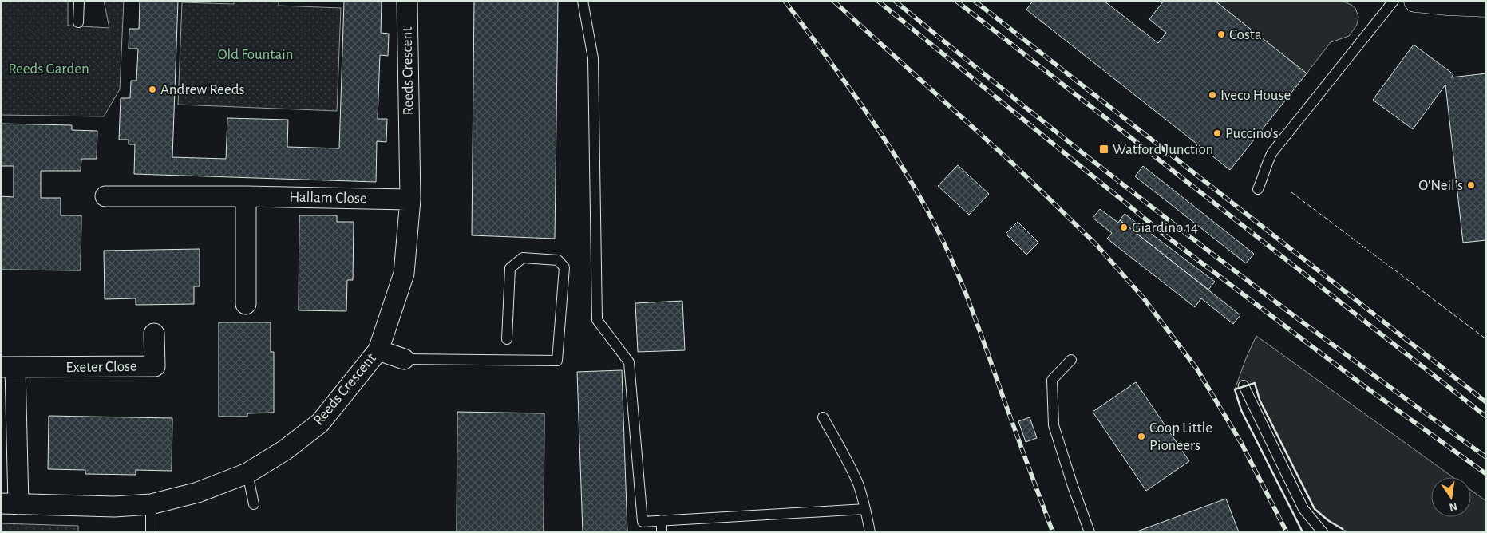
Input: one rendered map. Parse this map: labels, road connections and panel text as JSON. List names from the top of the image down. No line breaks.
{"streets":{"street":["Reeds Crescent","Hallam Close","Exeter Close"]},"crossings":[["Reeds Crescent","Hallam Close"],["Reeds Crescent","Exeter Close"]],"parks":["Old Fountain","Reeds Garden"],"places":{"other":["Costa","Andrew Reeds","Iveco House","Puccino's","O'Neil's","Giardino 14","Coop Little Pioneers"],"transit":["Watford Junction"]},"north":"bottom"}
